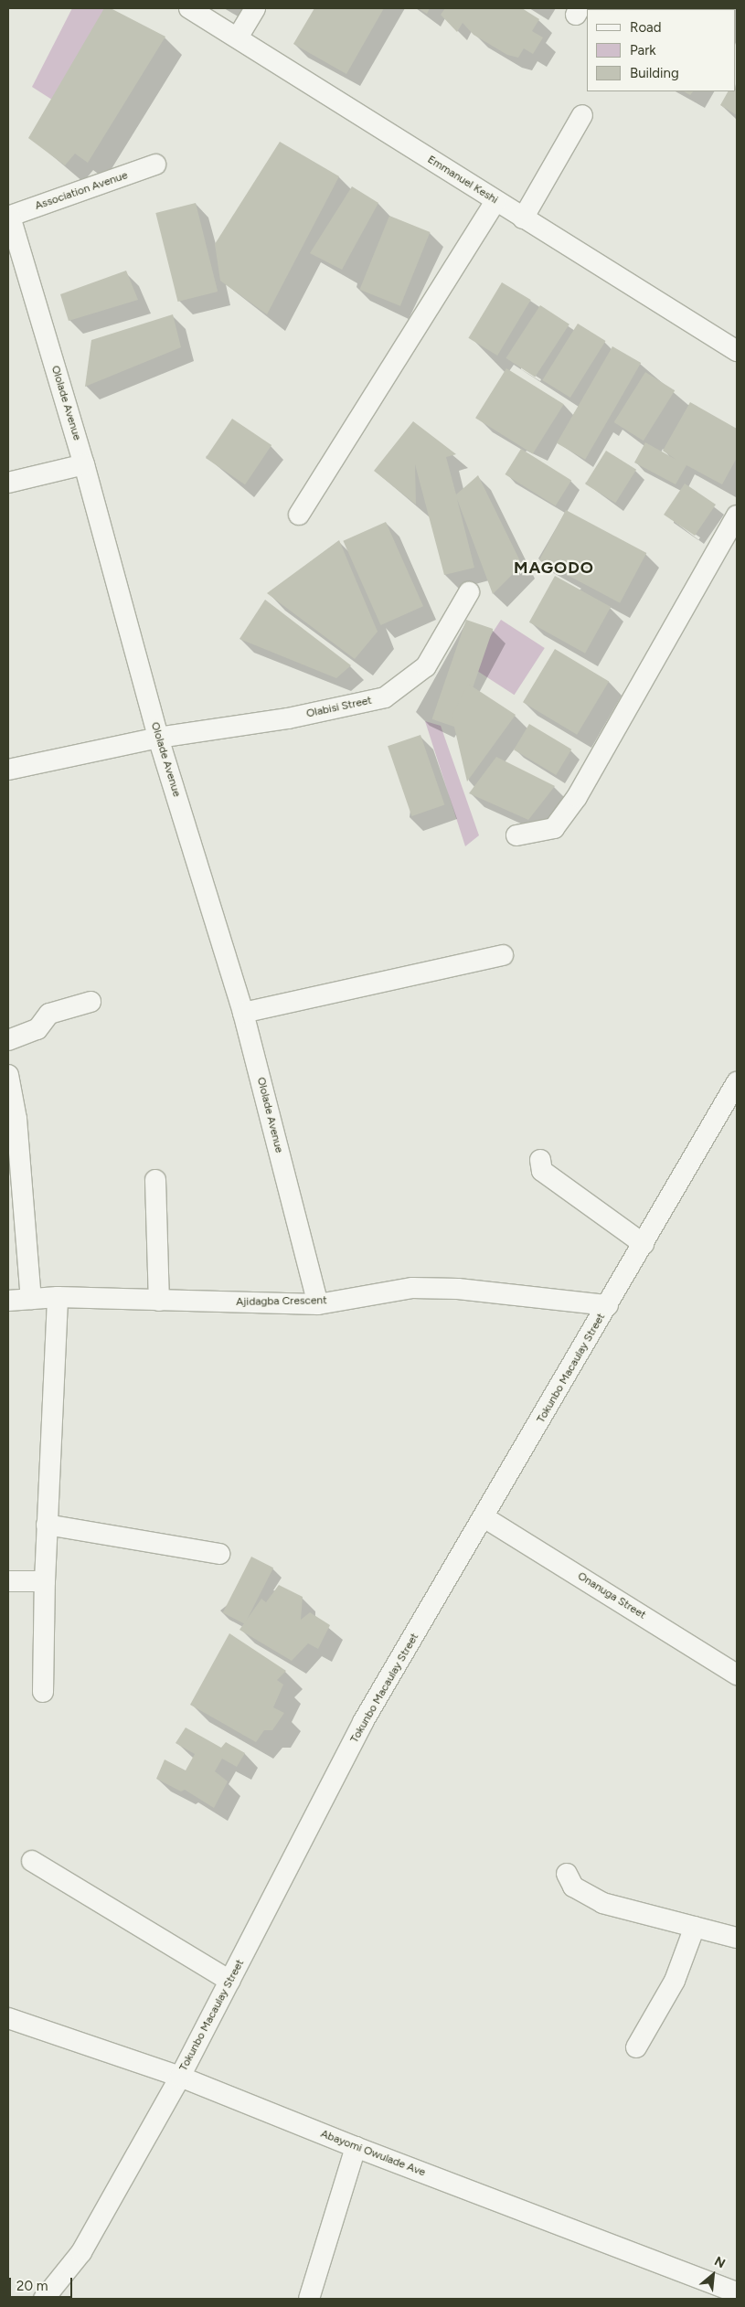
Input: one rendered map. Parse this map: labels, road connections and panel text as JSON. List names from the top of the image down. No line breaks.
{"streets":{"street":["Emmanuel Keshi","Association Avenue","Ololade Avenue","Olabisi Street","Ajidagba Crescent","Tokunbo Macaulay Street","Onanuga Street","Abayomi Owulade Ave"]},"crossings":[["Association Avenue","Ololade Avenue"],["Ololade Avenue","Olabisi Street"],["Ololade Avenue","Ajidagba Crescent"],["Ajidagba Crescent","Tokunbo Macaulay Street"],["Tokunbo Macaulay Street","Onanuga Street"],["Tokunbo Macaulay Street","Abayomi Owulade Ave"]],"districts":["MAGODO"],"legend":["Road","Park","Building"],"scale_bar":"20 m","north":"top right"}
